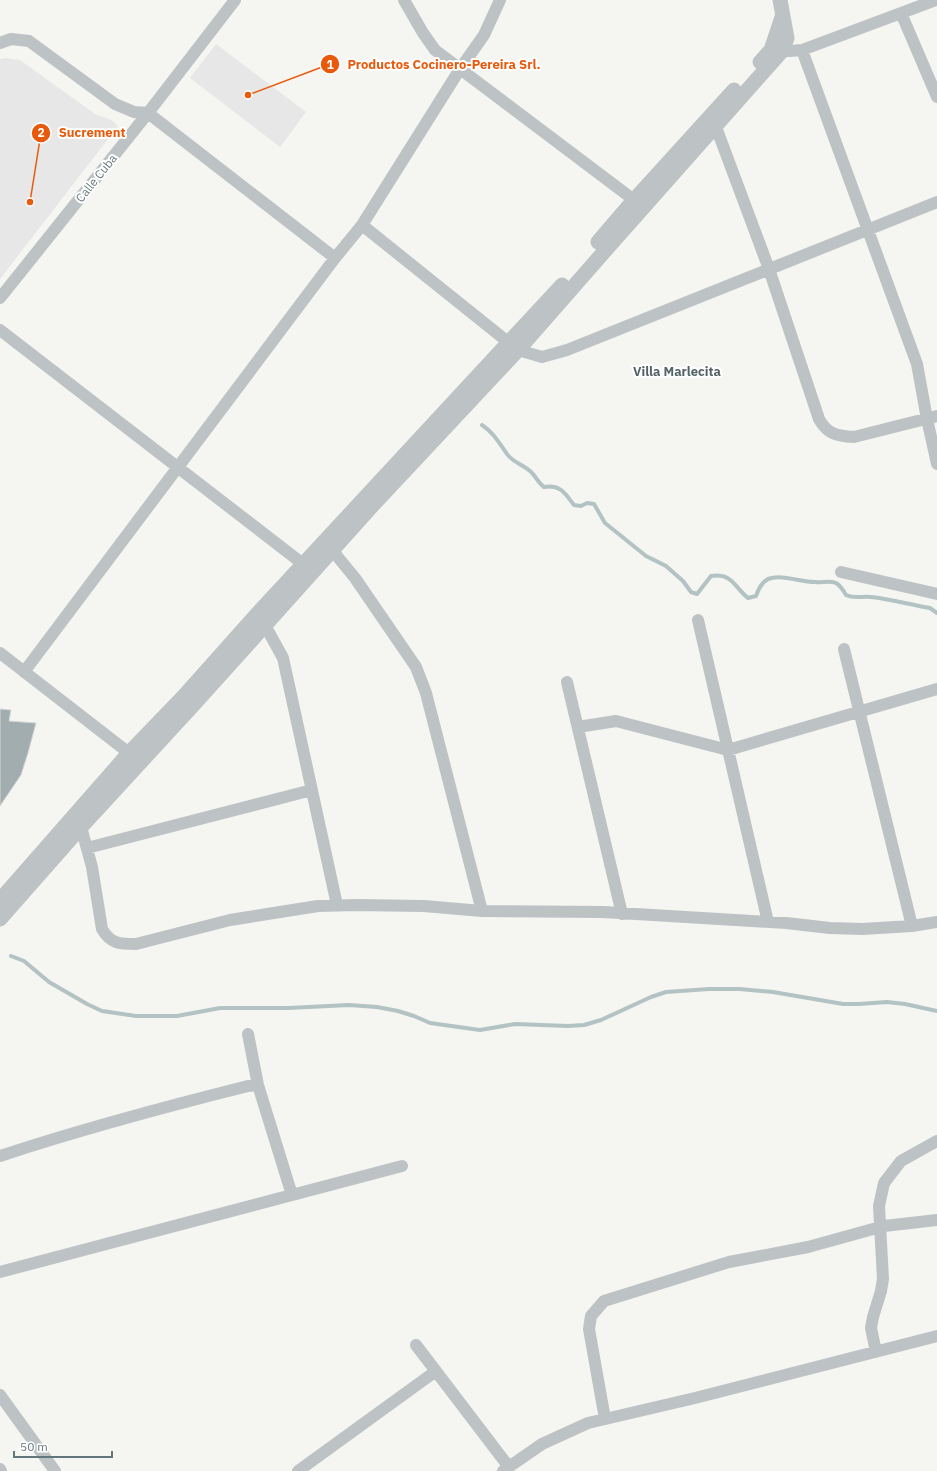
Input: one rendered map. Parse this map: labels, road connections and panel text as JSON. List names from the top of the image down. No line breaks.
{"streets":{"street":["Calle Cuba"]},"districts":["Villa Marlecita"],"places":["Productos Cocinero-Pereira Srl.","Sucrement"],"scale_bar":"50 m"}
